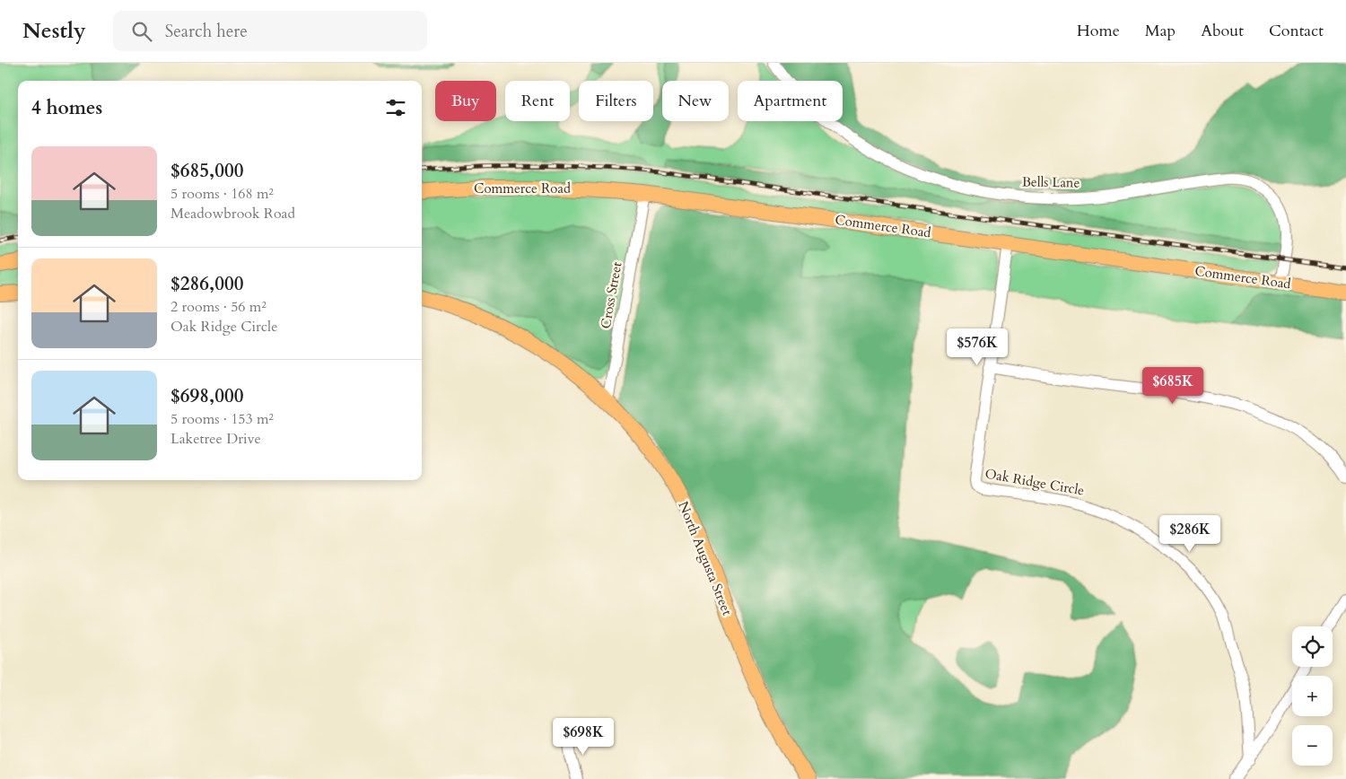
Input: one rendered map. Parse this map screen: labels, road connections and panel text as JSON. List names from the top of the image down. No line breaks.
{"streets":{"main road":["Commerce Road","North Augusta Street"],"street":["Bells Lane","Cross Street","Oak Ridge Circle"]},"crossings":[["Bells Lane","Commerce Road"],["Commerce Road","Cross Street"],["Cross Street","North Augusta Street"]],"page":{"header":"Nestly","search":"Search here","nav":["Home","Map","About","Contact"],"chip":["Buy","Rent","Filters","New","Apartment"],"heading":"4 homes","list":[{"name":"$685,000","note":"5 rooms · 168 m² · Meadowbrook Road"},{"name":"$286,000","note":"2 rooms · 56 m² · Oak Ridge Circle"},{"name":"$698,000","note":"5 rooms · 153 m² · Laketree Drive"}],"price":["$576K","$685K","$286K","$698K"],"map_buttons":["+","−"]}}
